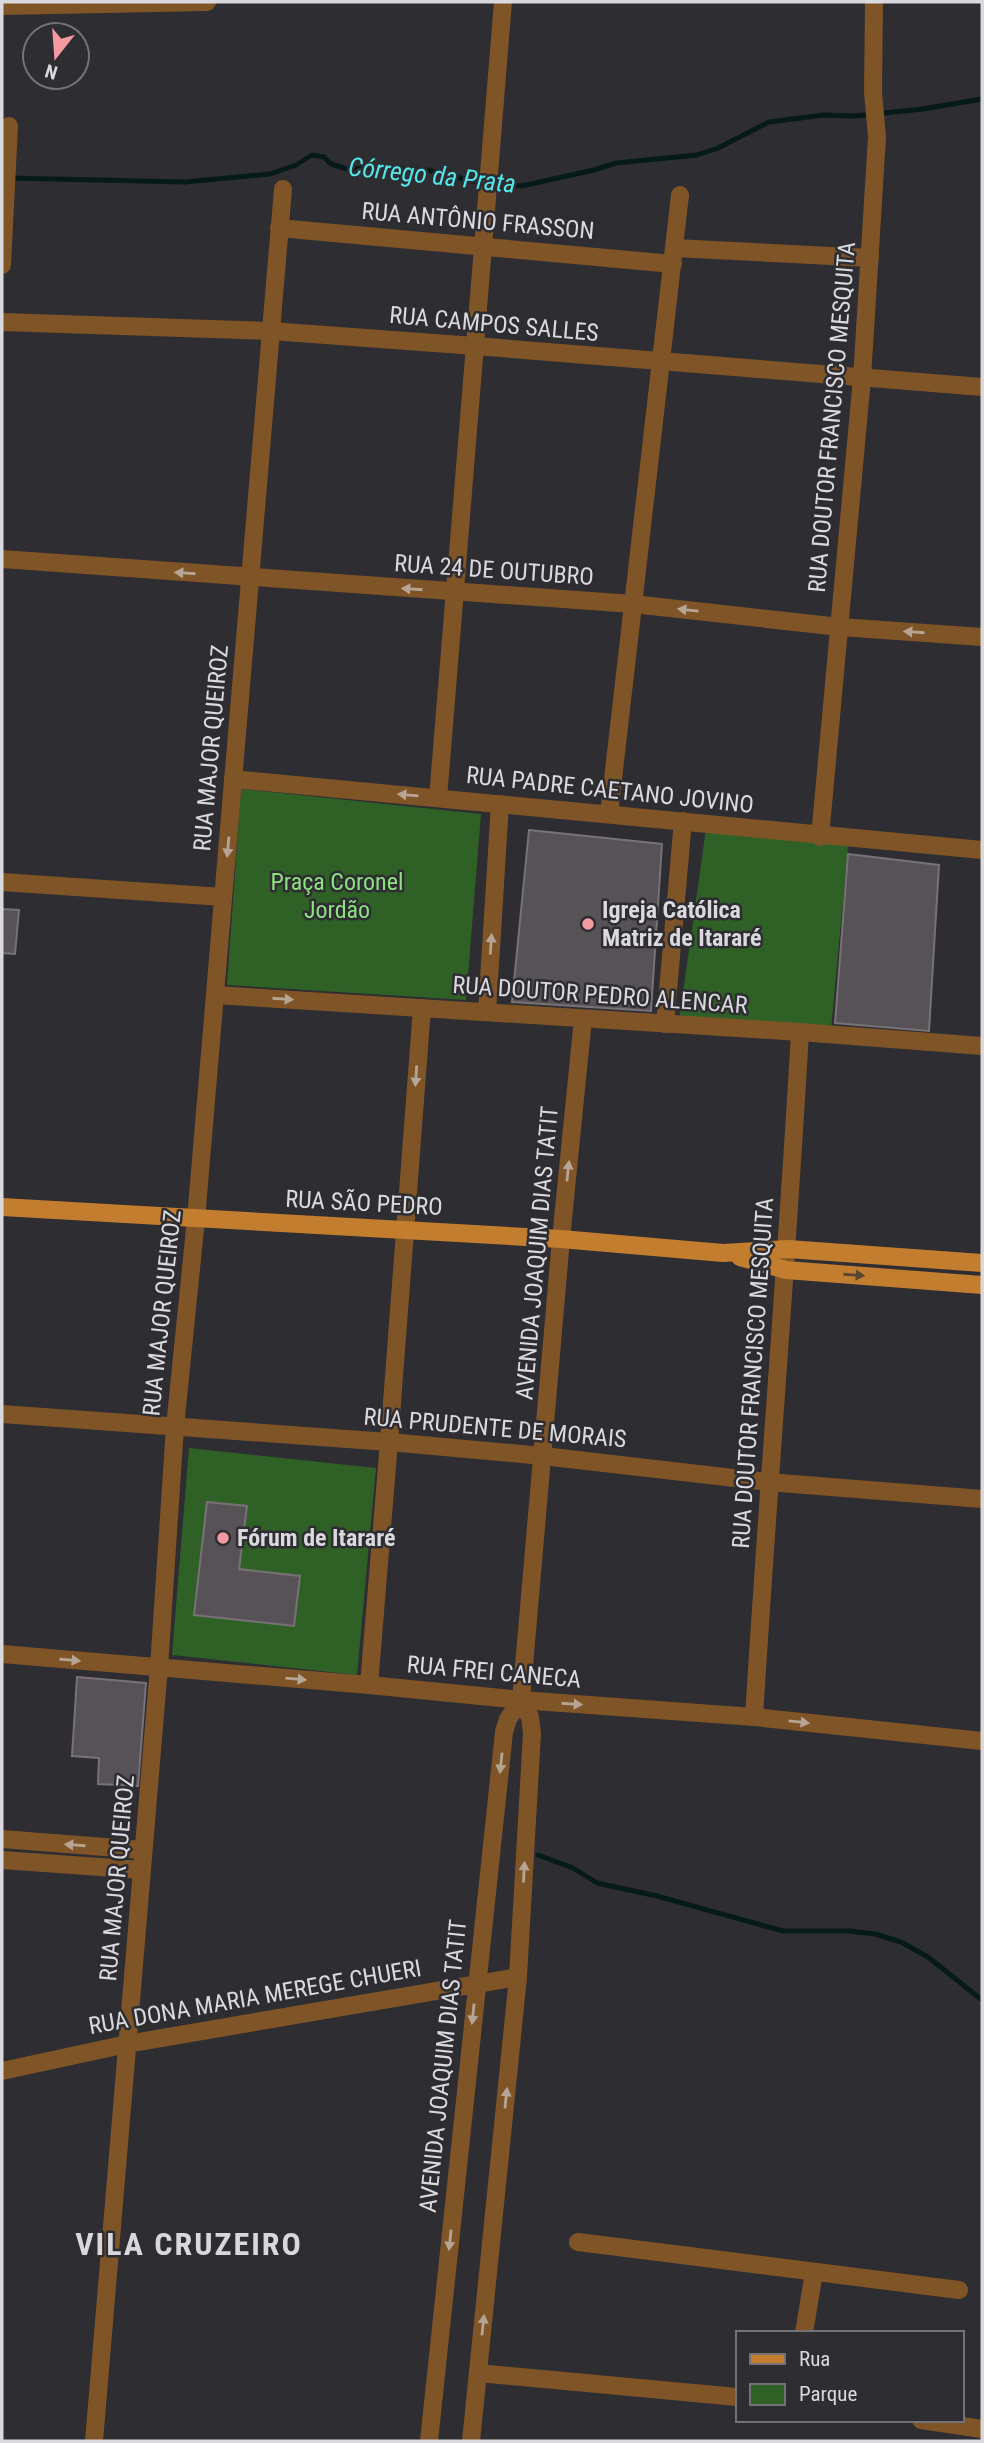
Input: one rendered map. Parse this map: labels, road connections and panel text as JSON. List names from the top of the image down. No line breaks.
{"streets":{"main road":["RUA SÃO PEDRO"],"street":["RUA ANTÔNIO FRASSON","RUA CAMPOS SALLES","RUA DOUTOR FRANCISCO MESQUITA","RUA 24 DE OUTUBRO","RUA MAJOR QUEIROZ","RUA PADRE CAETANO JOVINO","RUA DOUTOR PEDRO ALENCAR","AVENIDA JOAQUIM DIAS TATIT","RUA PRUDENTE DE MORAIS","RUA FREI CANECA","RUA DONA MARIA MEREGE CHUERI"]},"crossings":[["RUA ANTÔNIO FRASSON","RUA DOUTOR FRANCISCO MESQUITA"],["RUA ANTÔNIO FRASSON","RUA MAJOR QUEIROZ"],["RUA CAMPOS SALLES","RUA DOUTOR FRANCISCO MESQUITA"],["RUA CAMPOS SALLES","RUA MAJOR QUEIROZ"],["RUA DOUTOR FRANCISCO MESQUITA","RUA 24 DE OUTUBRO"],["RUA DOUTOR FRANCISCO MESQUITA","RUA PADRE CAETANO JOVINO"],["RUA DOUTOR FRANCISCO MESQUITA","RUA DOUTOR PEDRO ALENCAR"],["RUA DOUTOR FRANCISCO MESQUITA","RUA SÃO PEDRO"],["RUA DOUTOR FRANCISCO MESQUITA","RUA PRUDENTE DE MORAIS"],["RUA DOUTOR FRANCISCO MESQUITA","RUA FREI CANECA"],["RUA 24 DE OUTUBRO","RUA MAJOR QUEIROZ"],["RUA MAJOR QUEIROZ","RUA PADRE CAETANO JOVINO"],["RUA MAJOR QUEIROZ","RUA DOUTOR PEDRO ALENCAR"],["RUA MAJOR QUEIROZ","RUA SÃO PEDRO"],["RUA MAJOR QUEIROZ","RUA PRUDENTE DE MORAIS"],["RUA MAJOR QUEIROZ","RUA FREI CANECA"],["RUA MAJOR QUEIROZ","RUA DONA MARIA MEREGE CHUERI"],["RUA DOUTOR PEDRO ALENCAR","AVENIDA JOAQUIM DIAS TATIT"],["RUA SÃO PEDRO","AVENIDA JOAQUIM DIAS TATIT"],["AVENIDA JOAQUIM DIAS TATIT","RUA PRUDENTE DE MORAIS"],["AVENIDA JOAQUIM DIAS TATIT","RUA FREI CANECA"],["AVENIDA JOAQUIM DIAS TATIT","RUA DONA MARIA MEREGE CHUERI"]],"one_way":["RUA 24 DE OUTUBRO","RUA FREI CANECA"],"districts":["VILA CRUZEIRO"],"water":["Córrego da Prata"],"parks":["Praça Coronel Jordão"],"places":["Igreja Católica Matriz de Itararé","Fórum de Itararé"],"legend":["Rua","Parque"],"north":"bottom"}
